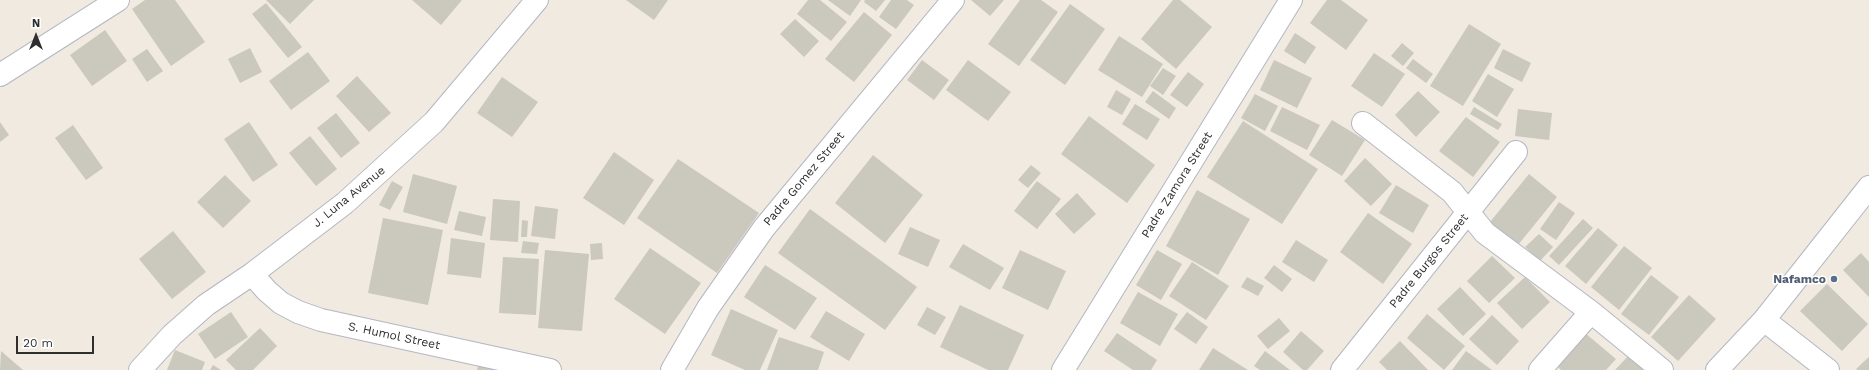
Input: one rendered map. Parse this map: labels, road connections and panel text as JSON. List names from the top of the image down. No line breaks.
{"streets":{"street":["Padre Gomez Street","Padre Zamora Street","J. Luna Avenue","Padre Burgos Street","S. Humol Street"]},"crossings":[["J. Luna Avenue","S. Humol Street"]],"places":["Nafamco"],"scale_bar":"20 m","north":"top"}
